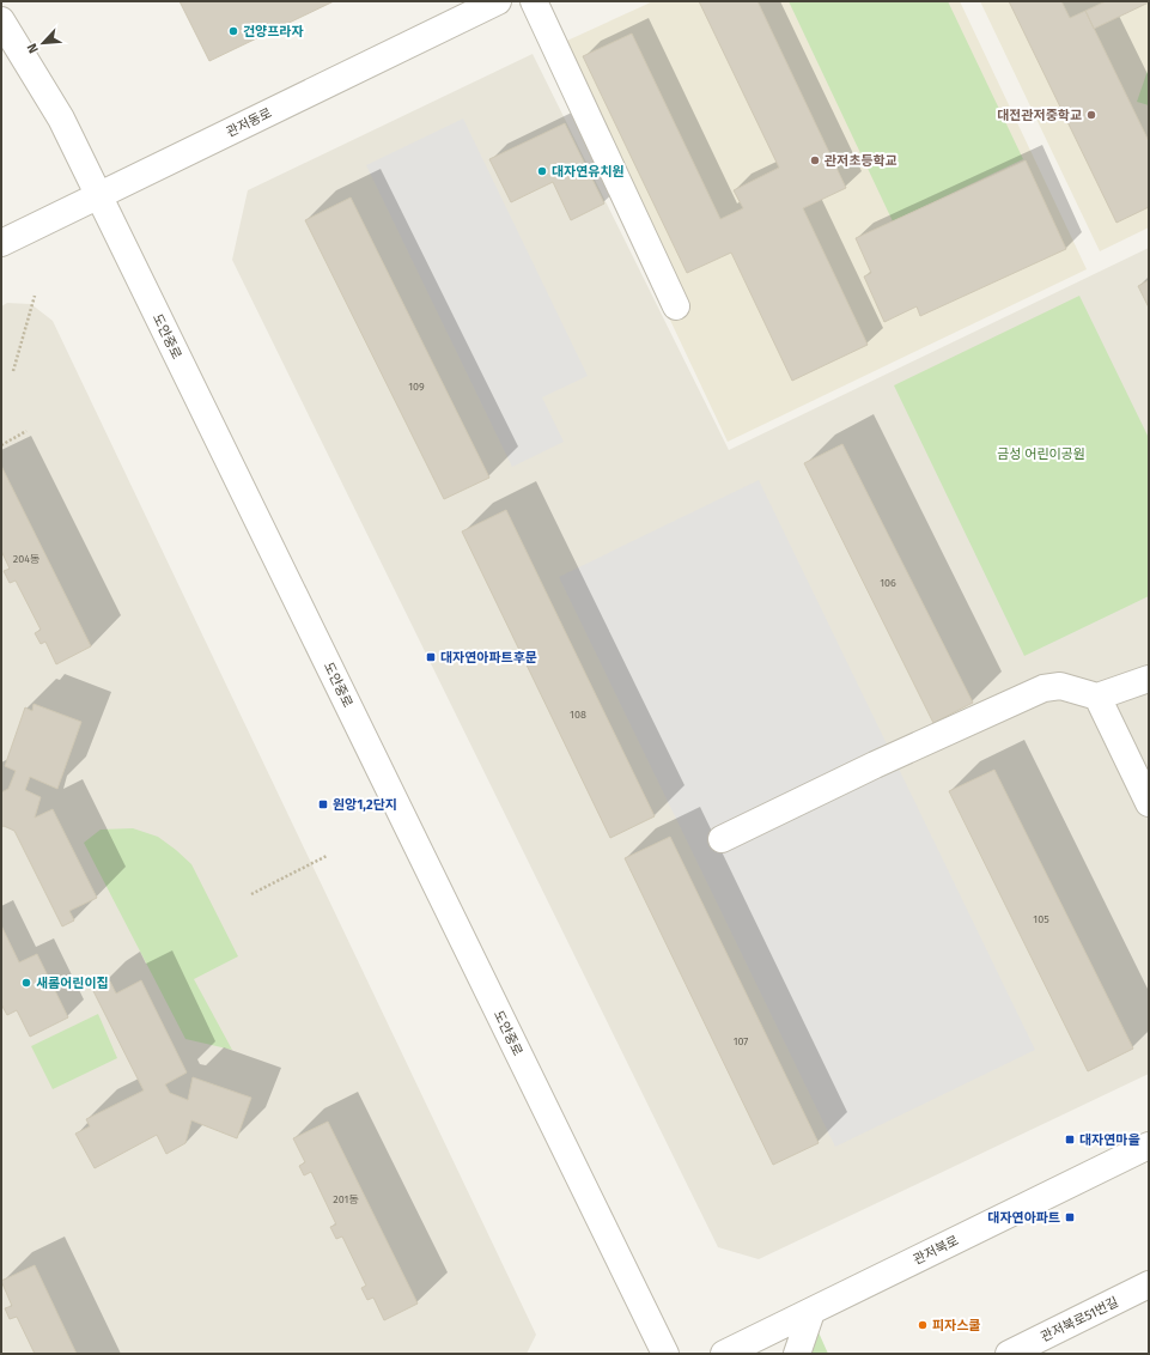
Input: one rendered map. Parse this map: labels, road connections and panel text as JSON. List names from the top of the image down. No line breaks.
{"streets":{"street":["관저동로","도안중로","관저북로","관저북로51번길"]},"crossings":[["관저동로","도안중로"]],"parks":["금성 어린이공원"],"places":{"other":["건양프라자","대전관저중학교","관저초등학교","대자연유치원","새롬어린이집","피자스쿨"],"transit":["대자연아파트후문","원앙1,2단지","대자연마을","대자연아파트"]},"house_numbers":["109","204동","106","108","105","107","201동"],"north":"bottom left"}
